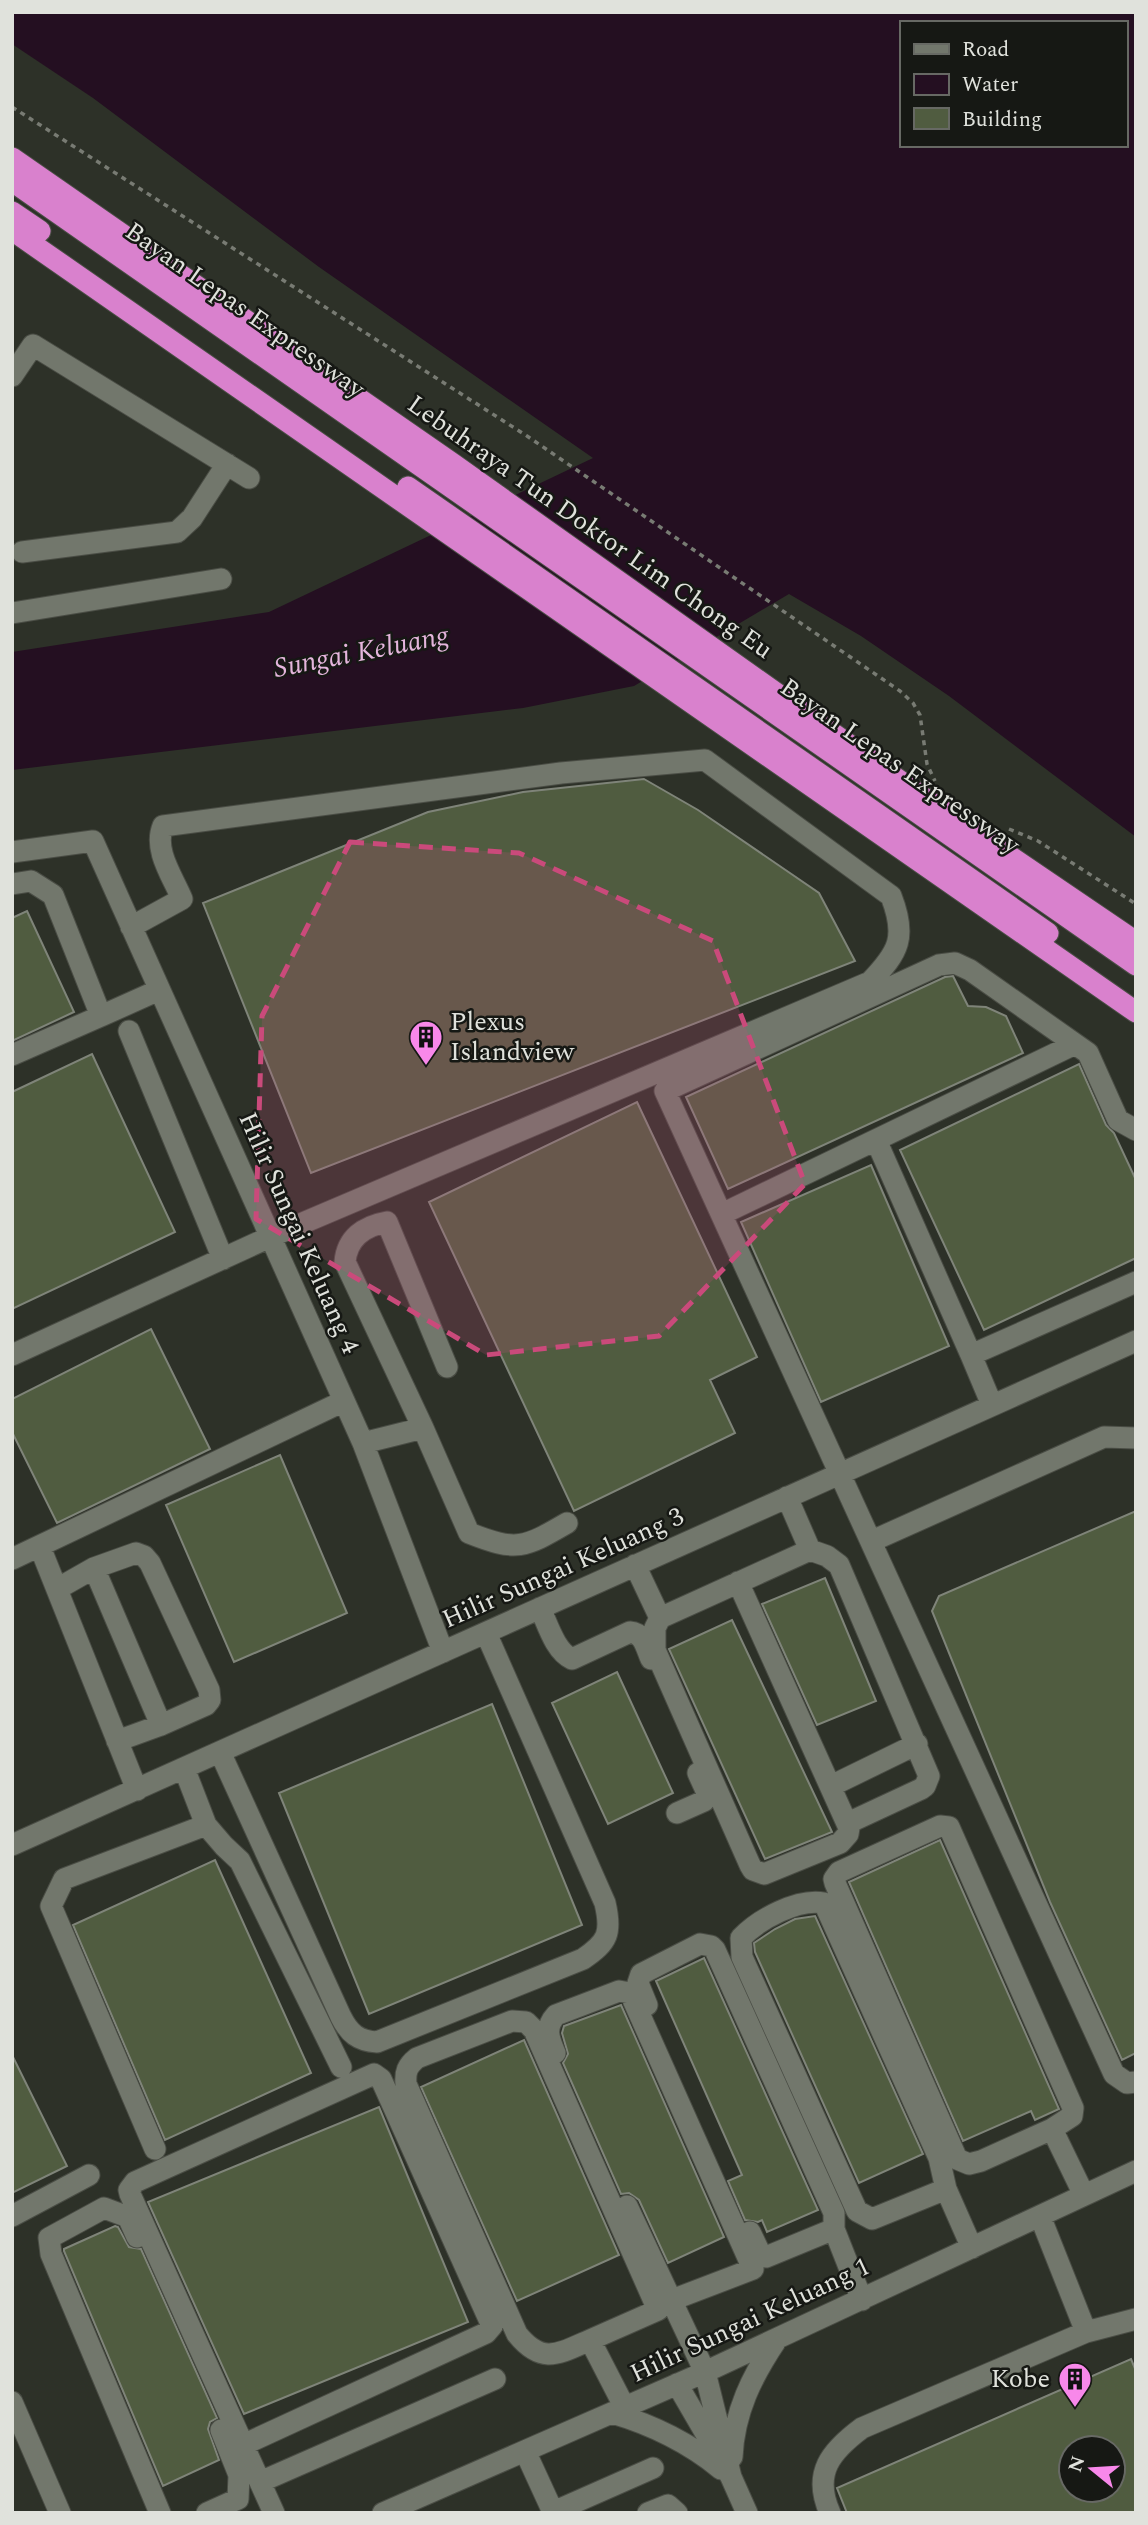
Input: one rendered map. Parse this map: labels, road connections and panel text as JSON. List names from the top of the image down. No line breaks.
{"streets":{"highway":["Bayan Lepas Expressway","Lebuhraya Tun Doktor Lim Chong Eu"],"street":["Hilir Sungai Keluang 4","Hilir Sungai Keluang 3","Hilir Sungai Keluang 1"]},"crossings":[["Hilir Sungai Keluang 4","Hilir Sungai Keluang 3"]],"water":["Sungai Keluang"],"places":{"building":["Plexus Islandview","Kobe"]},"legend":["Road","Water","Building"],"north":"left"}
